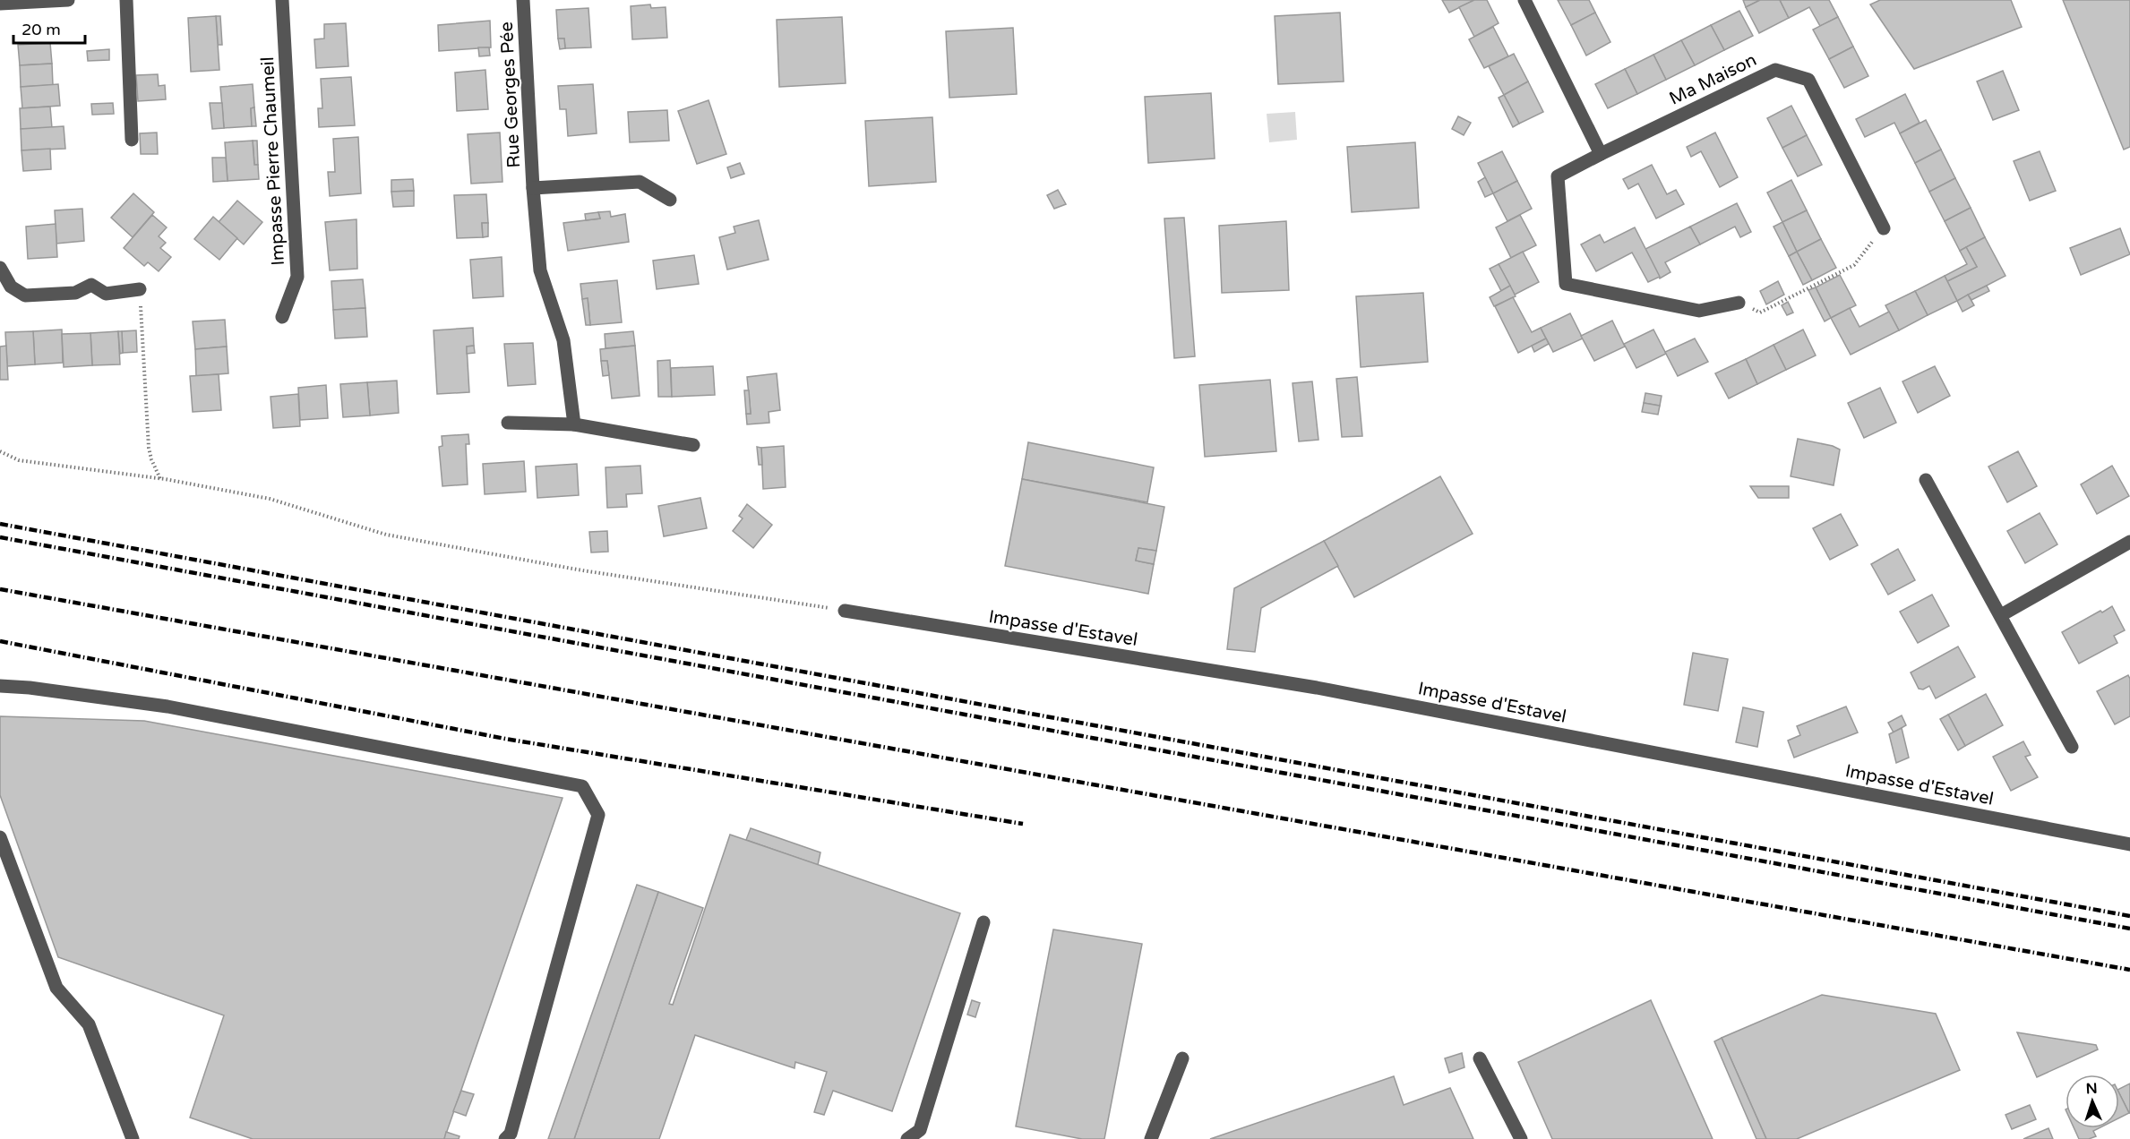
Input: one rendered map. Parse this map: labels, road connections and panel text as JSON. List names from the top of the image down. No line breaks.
{"streets":{"street":["Ma Maison","Rue Georges Pée","Impasse Pierre Chaumeil","Impasse d'Estavel"]},"scale_bar":"20 m","north":"top"}
